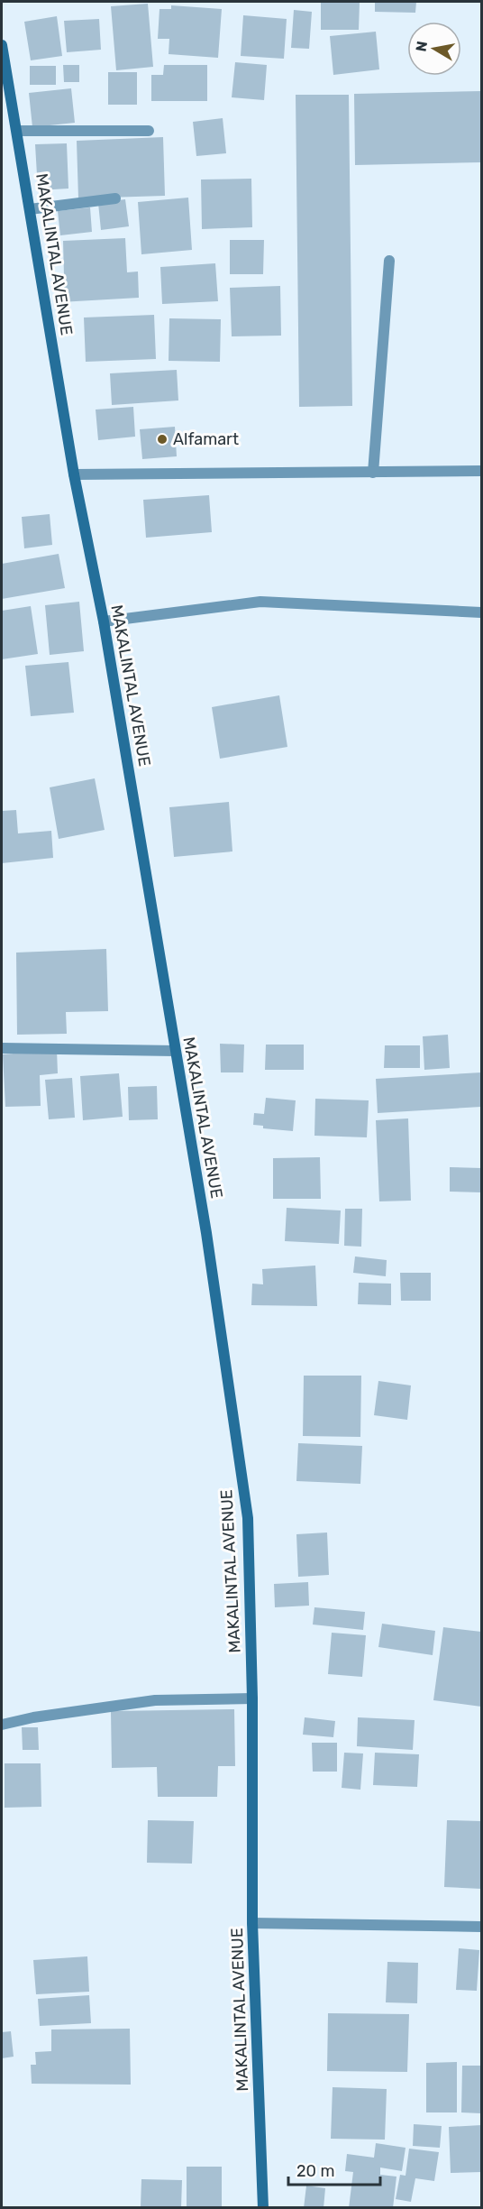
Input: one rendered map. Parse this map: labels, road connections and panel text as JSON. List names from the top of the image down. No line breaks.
{"streets":{"main road":["MAKALINTAL AVENUE"]},"places":["Alfamart"],"scale_bar":"20 m","north":"left"}
